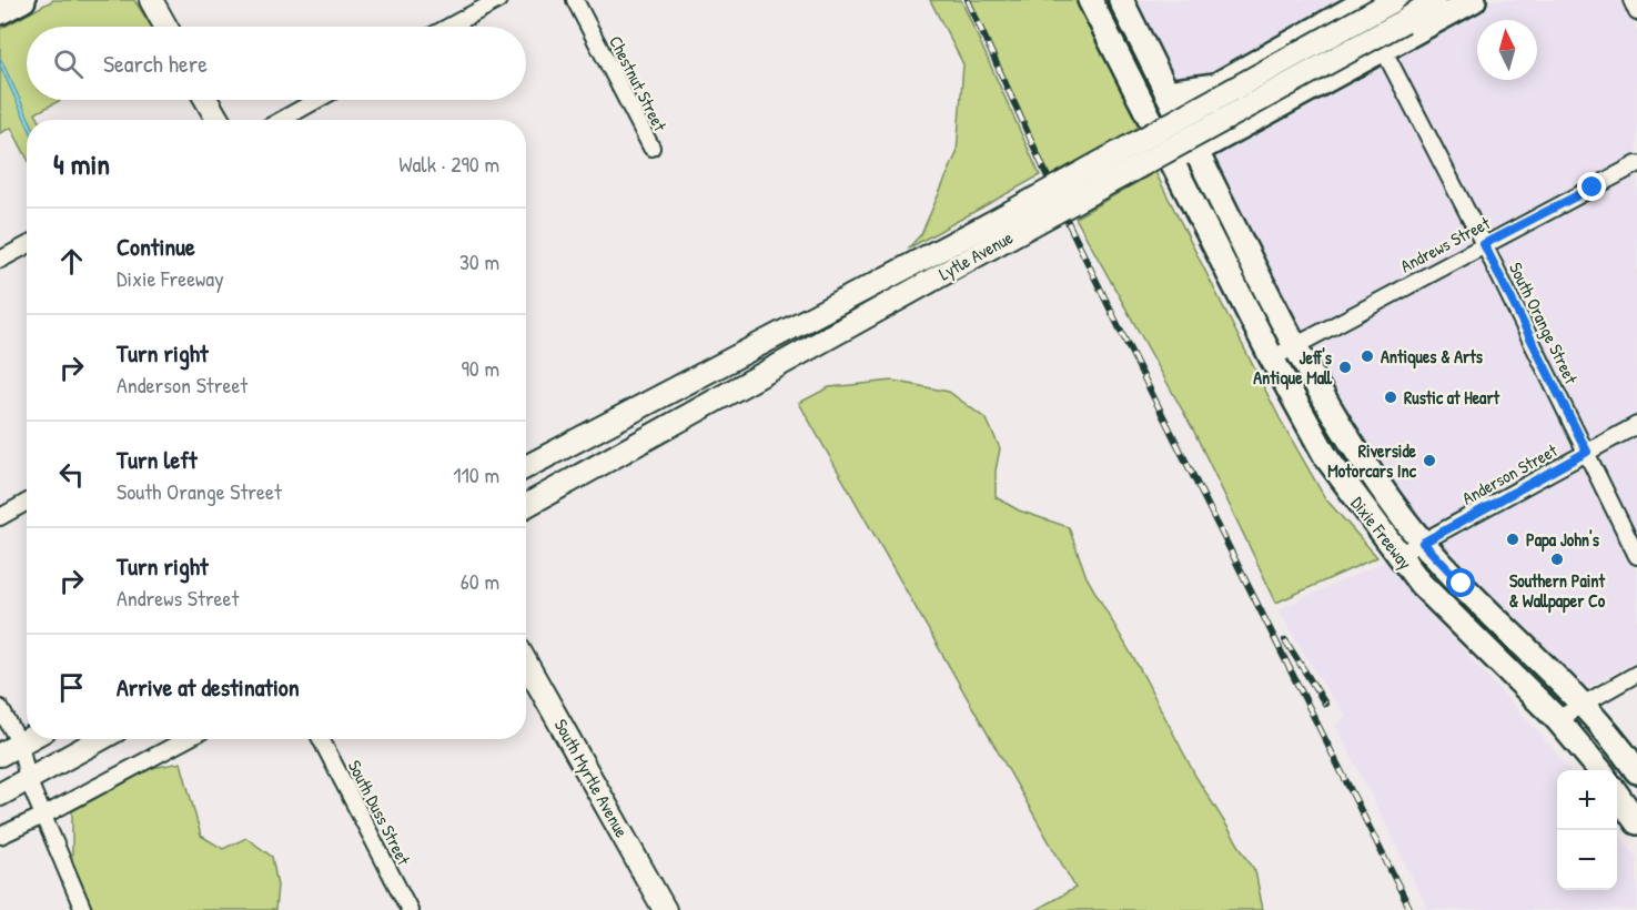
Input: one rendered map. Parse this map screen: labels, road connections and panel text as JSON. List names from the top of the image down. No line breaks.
{"streets":{"main road":["Lytle Avenue","Dixie Freeway","South Myrtle Avenue"],"street":["Chestnut Street","Andrews Street","South Orange Street","Anderson Street","South Duss Street"]},"crossings":[["Andrews Street","South Orange Street"],["Andrews Street","Dixie Freeway"],["South Orange Street","Anderson Street"],["Anderson Street","Dixie Freeway"]],"places":["Antiques & Arts","Jeff's Antique Mall","Rustic at Heart","Riverside Motorcars Inc","Papa John's","Southern Paint & Wallpaper Co"],"north":"top","page":{"search":"Search here","heading":["4 min","Walk · 290 m"],"list":[["Continue","Dixie Freeway","30 m"],["Turn right","Anderson Street","90 m"],["Turn left","South Orange Street","110 m"],["Turn right","Andrews Street","60 m"],"Arrive at destination"],"map_buttons":["+","−"]}}
